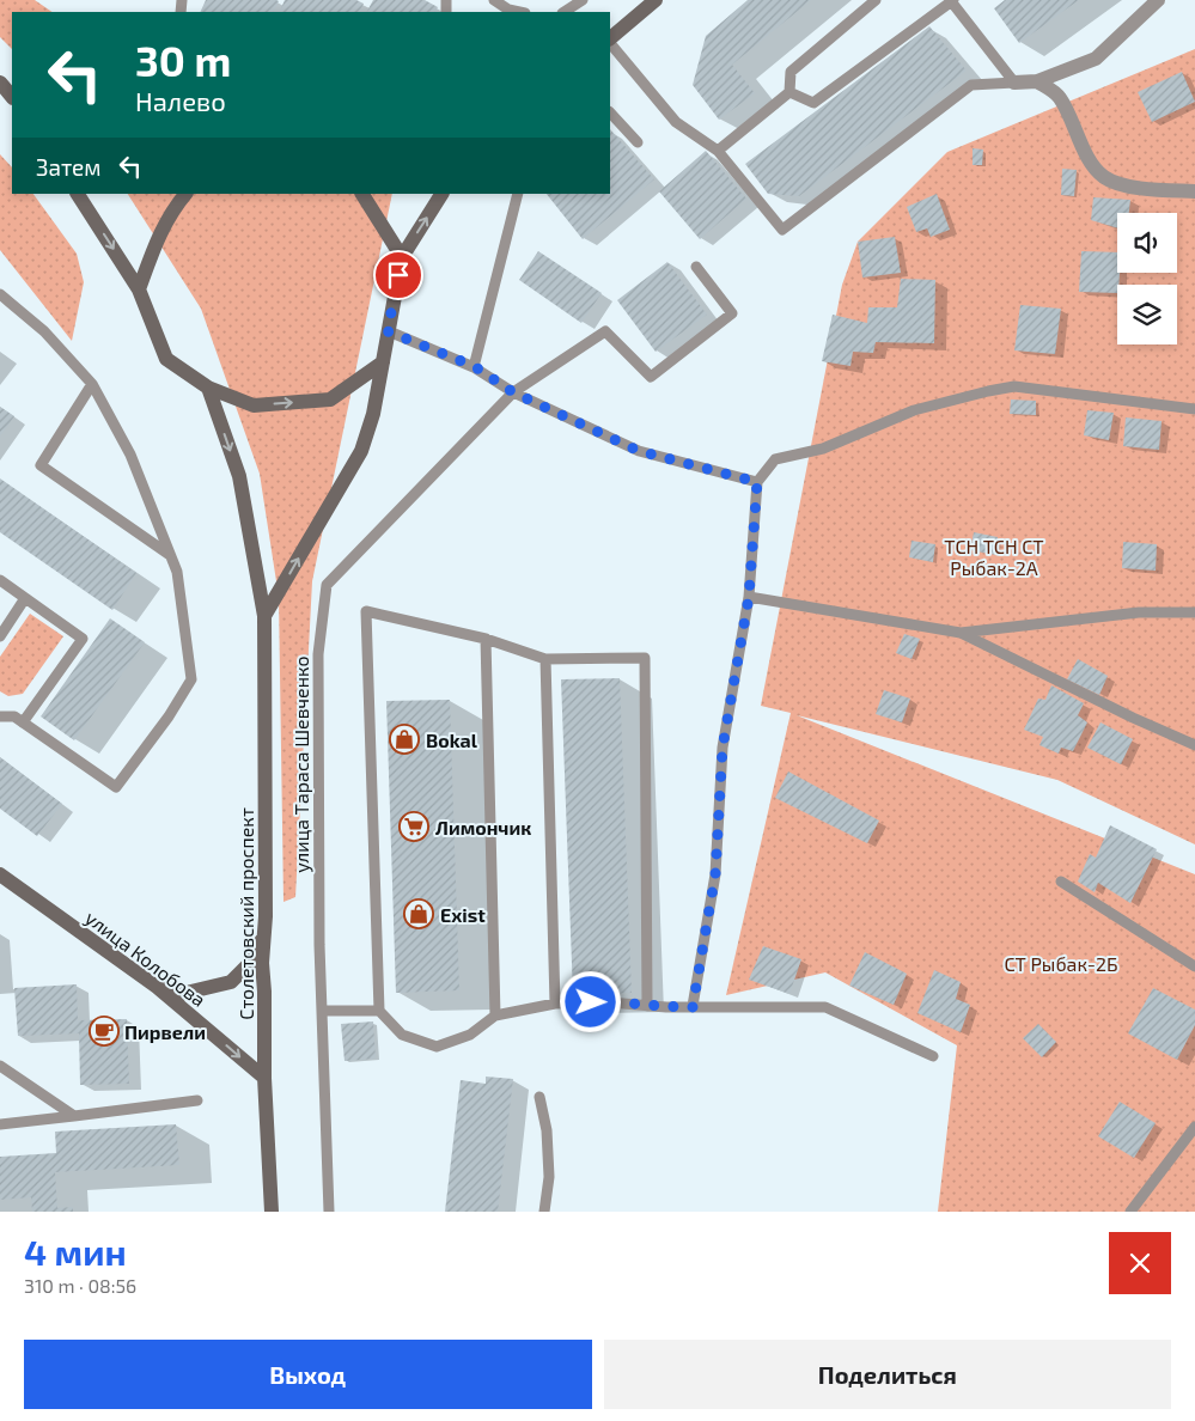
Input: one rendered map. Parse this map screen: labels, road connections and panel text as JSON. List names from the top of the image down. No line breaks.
{"streets":{"main road":["Столетовский проспект","улица Колобова"],"lane":["улица Тараса Шевченко"]},"crossings":[["Столетовский проспект","улица Колобова"]],"one_way":["улица Колобова"],"parks":["ТСН ТСН СТ Рыбак-2А","СТ Рыбак-2Б"],"places":{"shop":["Bokal","Exist"],"supermarket":["Лимончик"],"cafe":["Пирвели"]},"page":{"turn":["30 m","Налево"],"then":"Затем","heading":["4 мин","310 m · 08:56"],"buttons":["Выход","Поделиться"]}}
